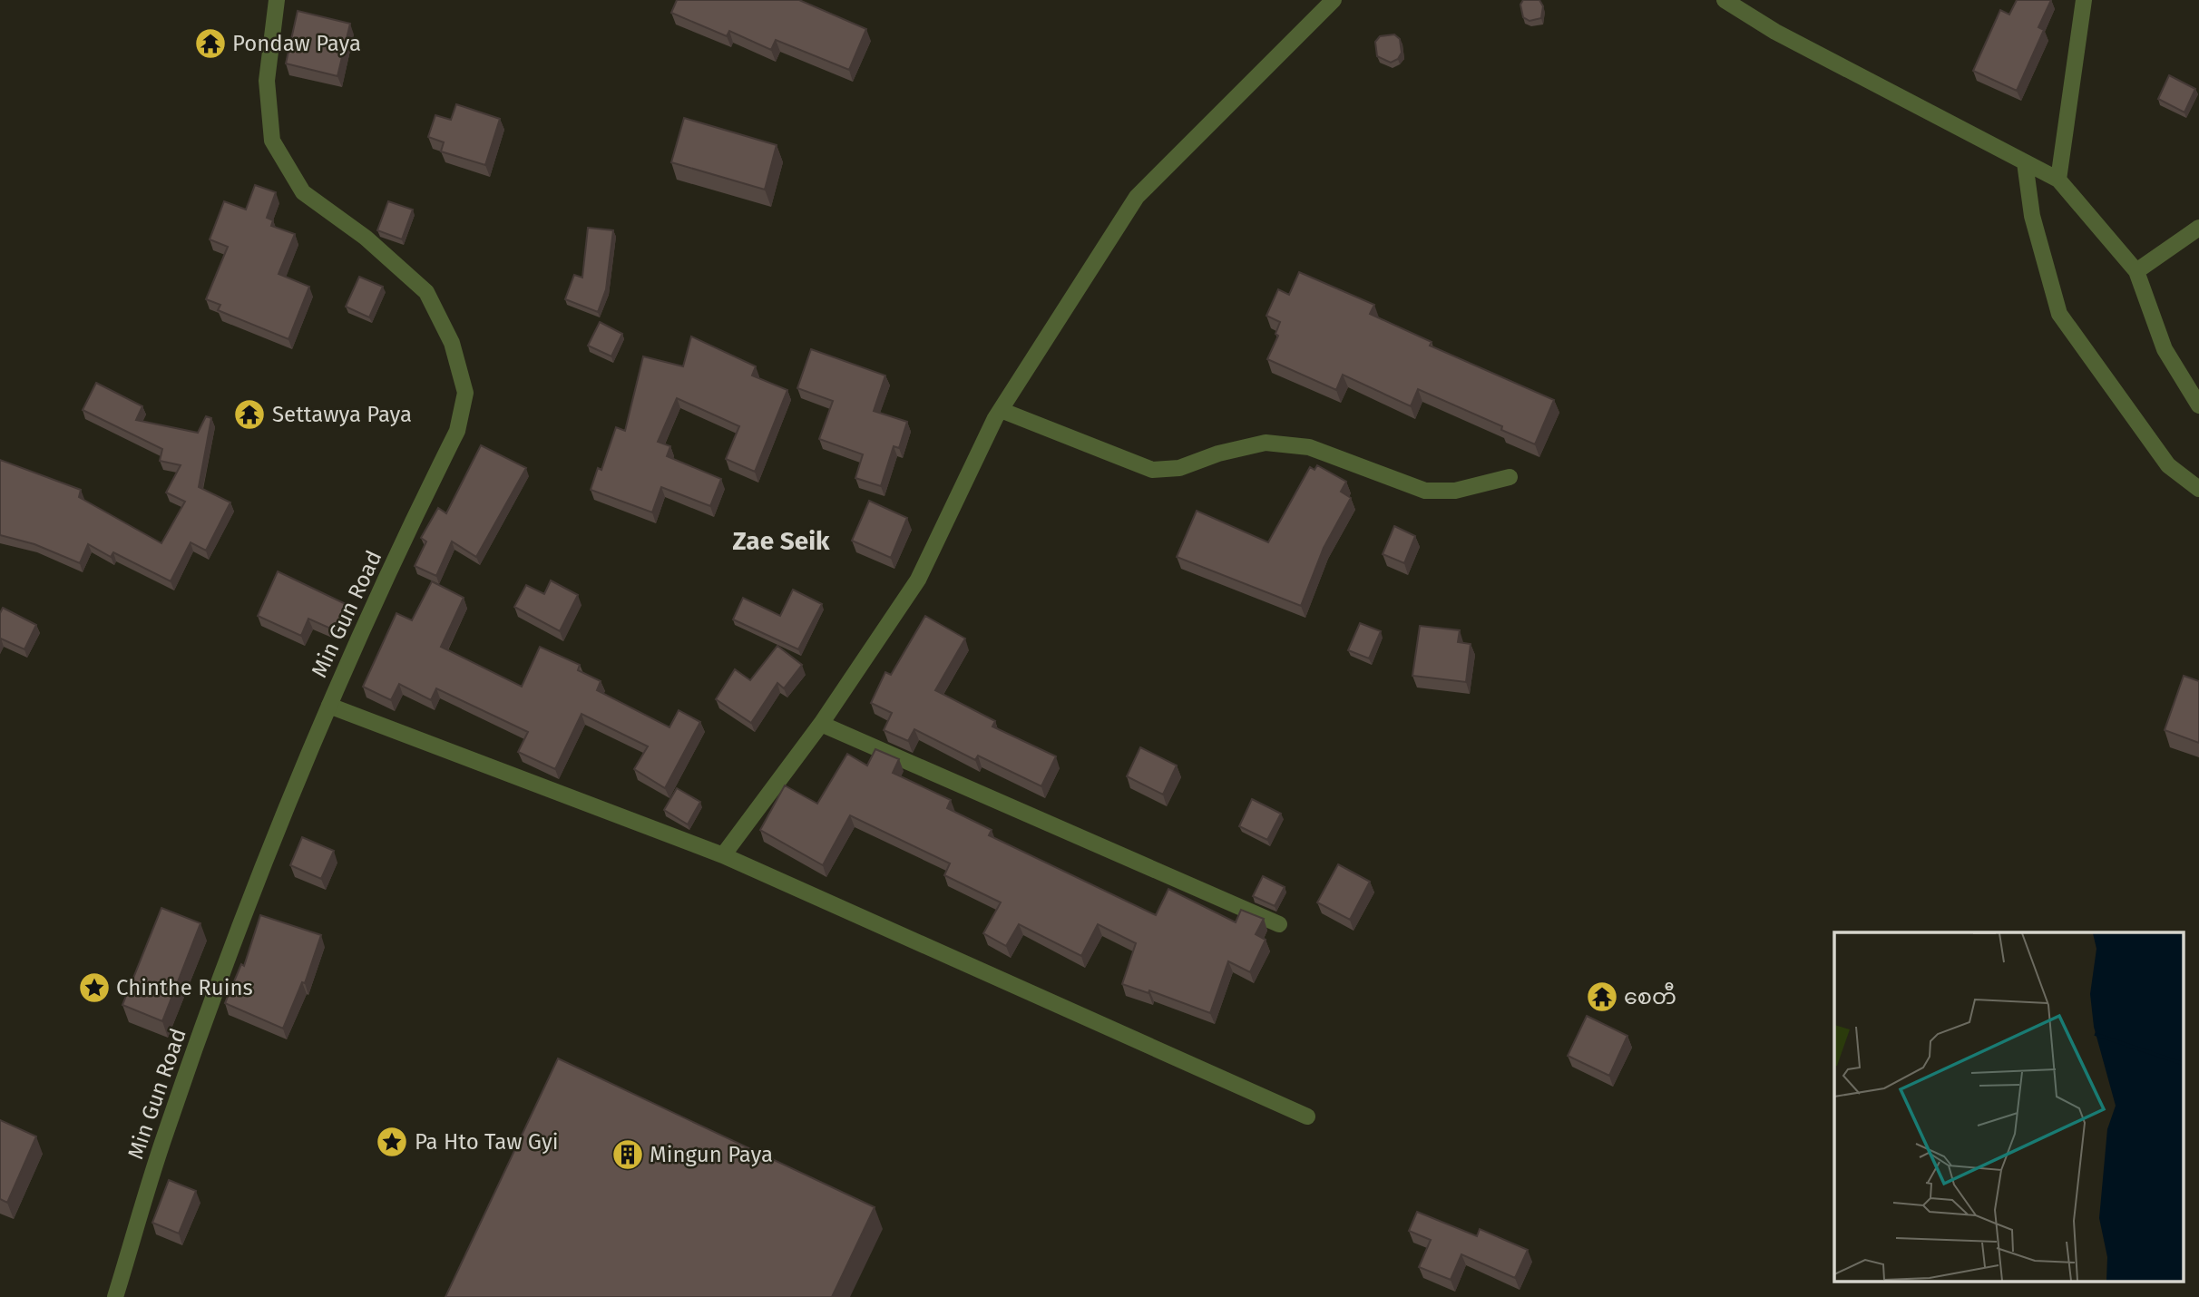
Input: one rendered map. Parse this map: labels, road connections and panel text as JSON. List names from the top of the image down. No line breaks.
{"streets":{"street":["Min Gun Road"]},"districts":["Zae Seik"],"places":{"temple":["Pondaw Paya","Settawya Paya","စေတီ"],"place":["Chinthe Ruins","Pa Hto Taw Gyi"],"building":["Mingun Paya"]}}
